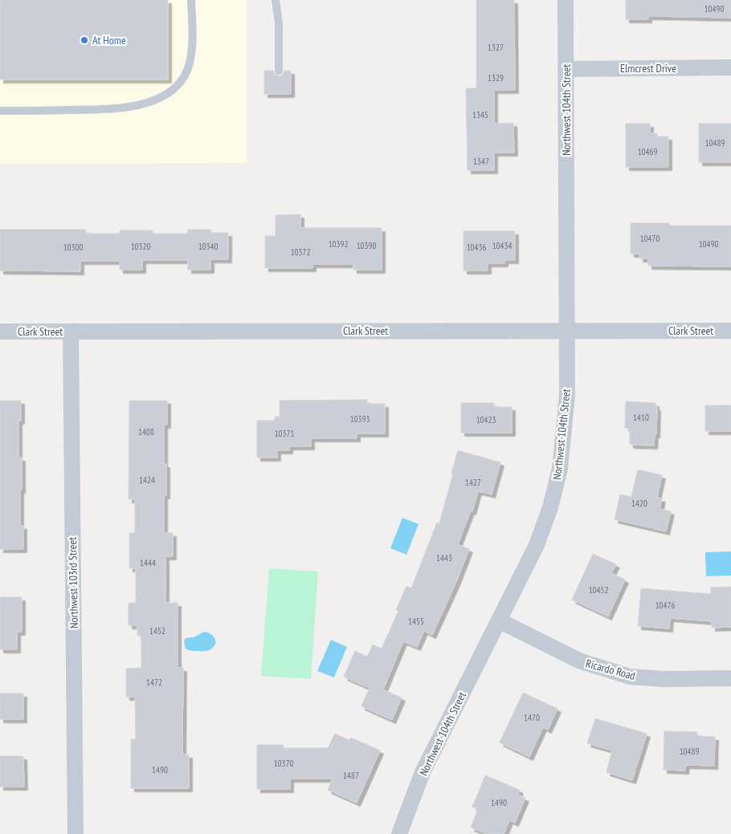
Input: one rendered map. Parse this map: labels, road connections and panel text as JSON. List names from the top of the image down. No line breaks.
{"streets":{"street":["Elmcrest Drive","Northwest 104th Street","Clark Street","Northwest 103rd Street","Ricardo Road"]},"crossings":[["Elmcrest Drive","Northwest 104th Street"],["Northwest 104th Street","Clark Street"],["Northwest 104th Street","Ricardo Road"],["Clark Street","Northwest 103rd Street"]],"places":["At Home"],"house_numbers":["10490","1327","1329","1345","10489","10469","1347","10470","10392","10490","10390","10434","10320","10340","10300","10436","10372","1410","10393","10423","1408","10371","1424","1427","1420","1443","1444","10452","10476","1455","1452","1472","1470","10489","10370","1490","1487","1490"]}
